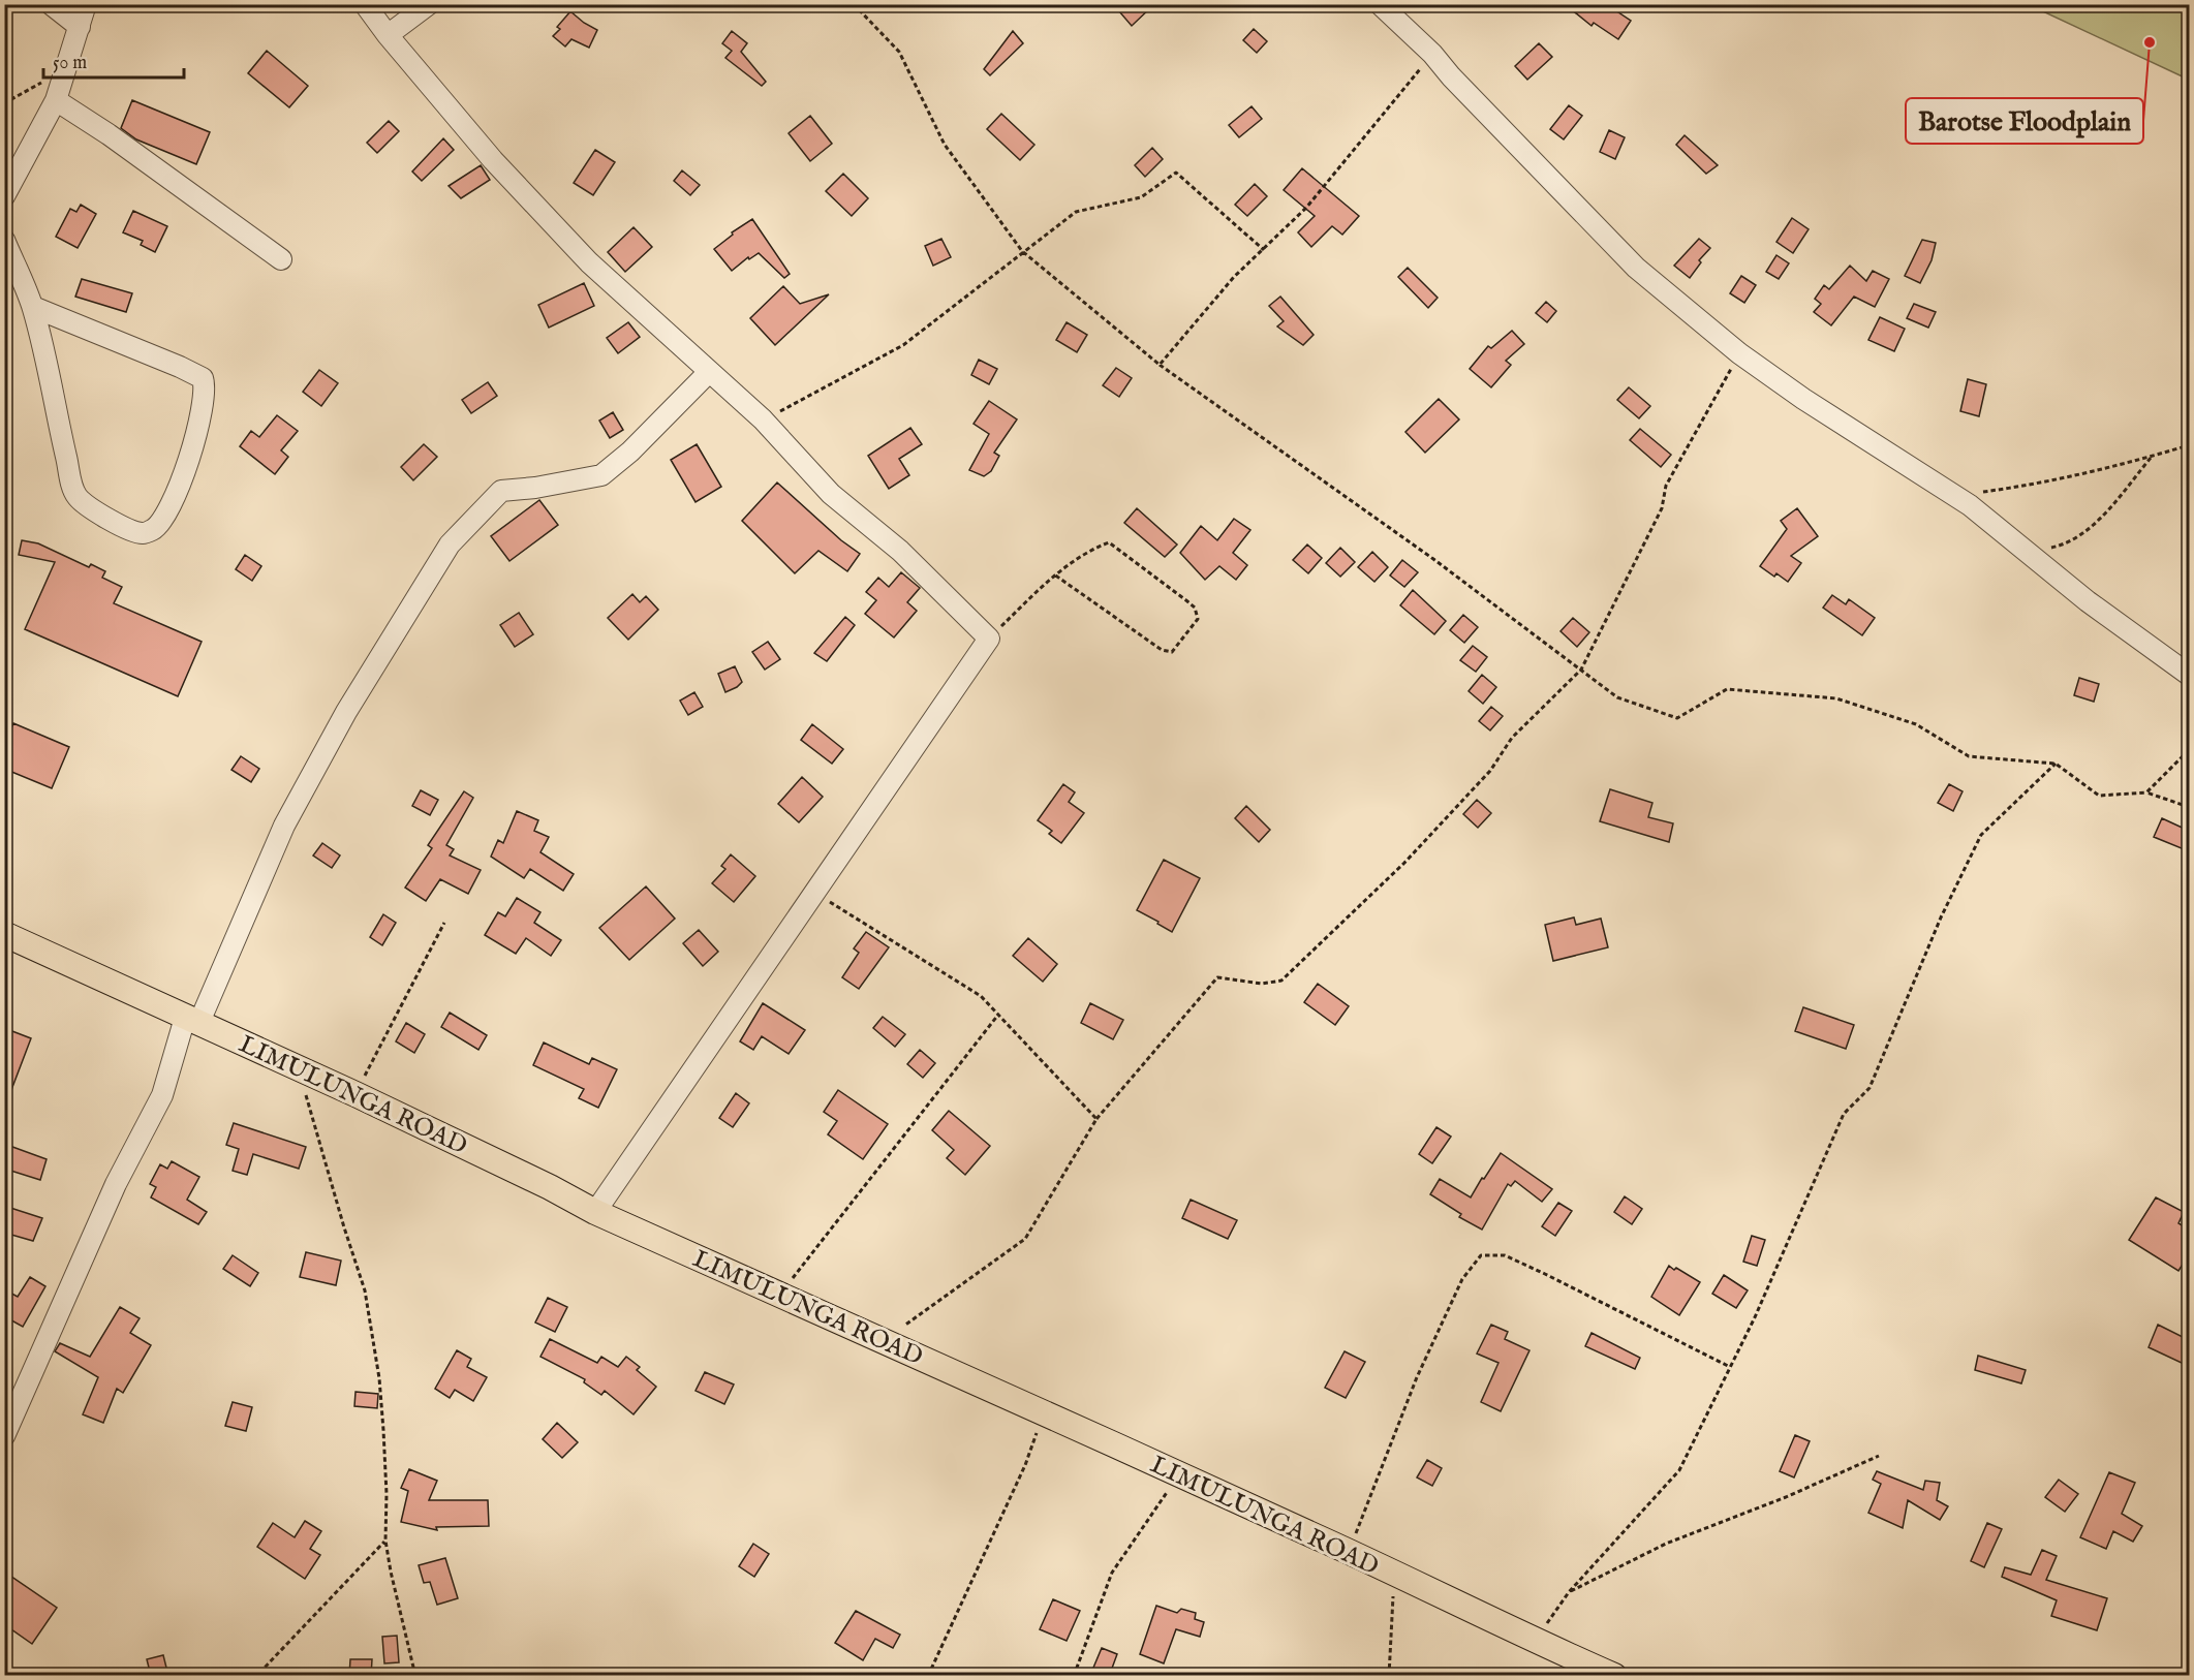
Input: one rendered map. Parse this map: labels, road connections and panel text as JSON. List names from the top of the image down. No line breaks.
{"streets":{"main road":["LIMULUNGA ROAD"]},"places":["Barotse Floodplain"],"scale_bar":"50 m"}
